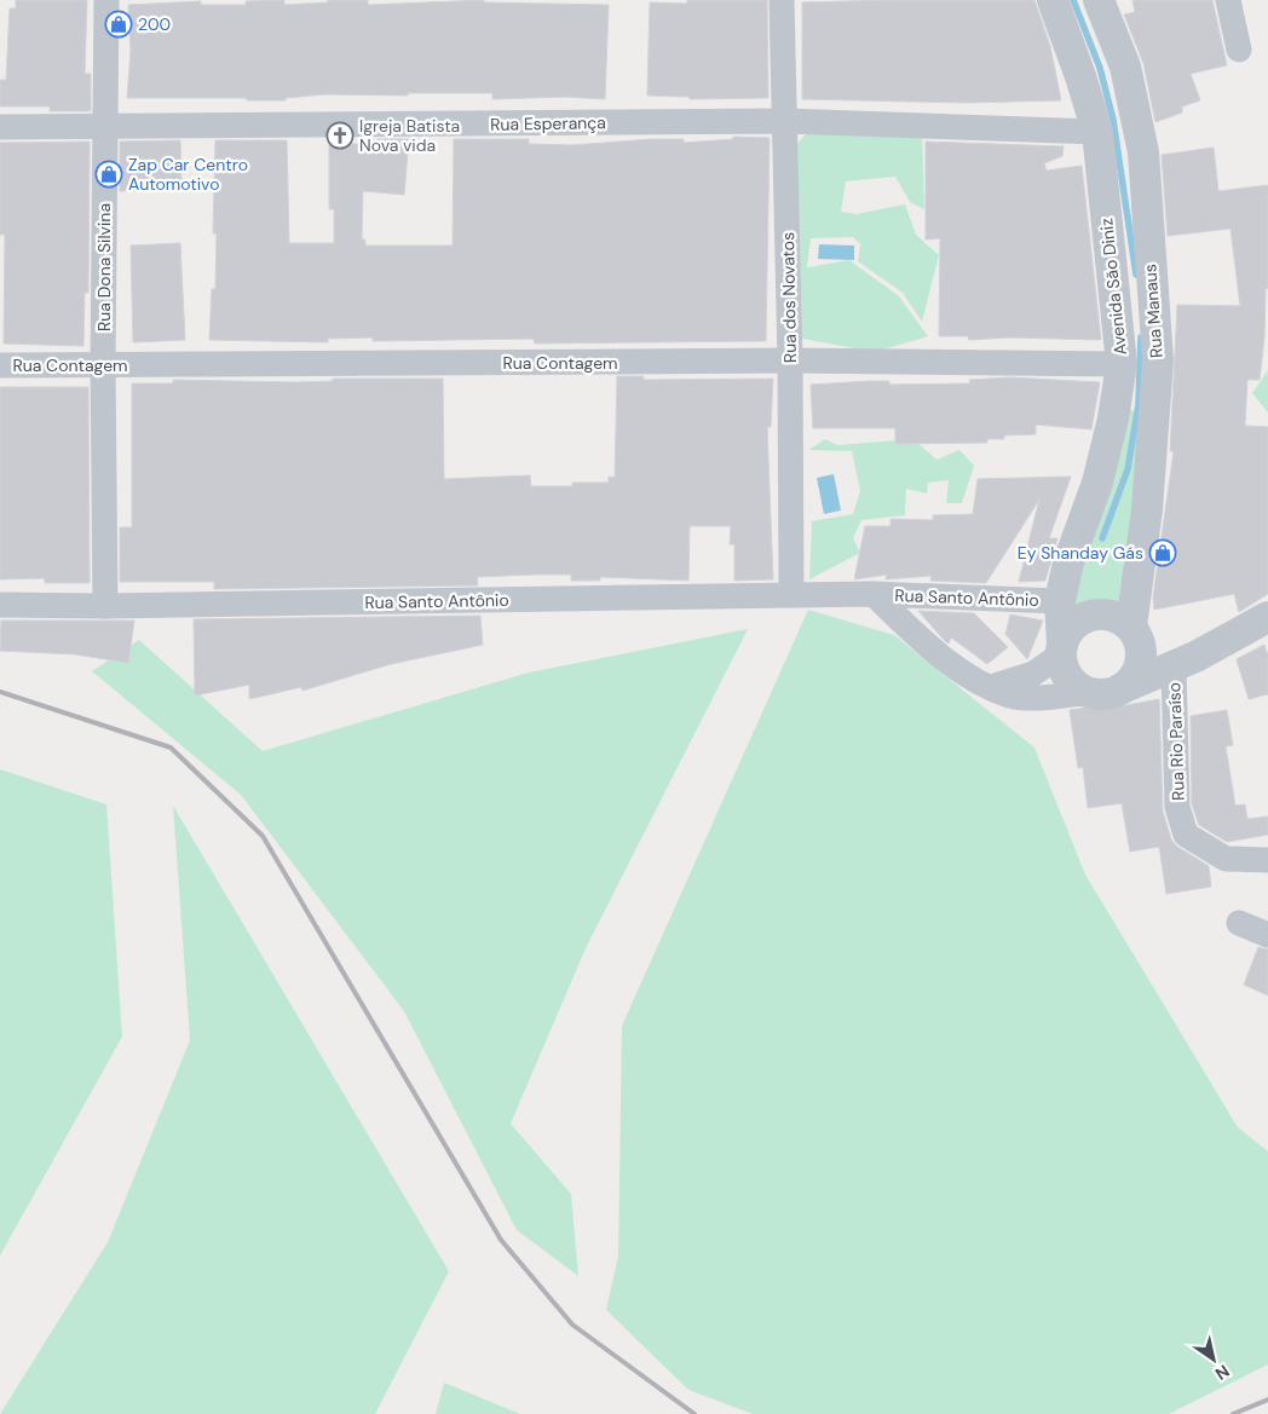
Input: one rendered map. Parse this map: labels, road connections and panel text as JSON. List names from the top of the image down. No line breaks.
{"streets":{"street":["Rua Esperança","Rua Dona Silvina","Avenida São Diniz","Rua dos Novatos","Rua Manaus","Rua Contagem","Rua Santo Antônio","Rua Rio Paraíso"]},"crossings":[["Rua Esperança","Rua Dona Silvina"],["Rua Esperança","Avenida São Diniz"],["Rua Esperança","Rua dos Novatos"],["Rua Dona Silvina","Rua Contagem"],["Rua Dona Silvina","Rua Santo Antônio"],["Avenida São Diniz","Rua Manaus"],["Avenida São Diniz","Rua Contagem"],["Avenida São Diniz","Rua Santo Antônio"],["Rua dos Novatos","Rua Contagem"],["Rua dos Novatos","Rua Santo Antônio"],["Rua Manaus","Rua Santo Antônio"]],"places":{"shop":["200","Zap Car Centro Automotivo","Ey Shanday Gás"],"church":["Igreja Batista Nova vida"]},"north":"bottom right"}
